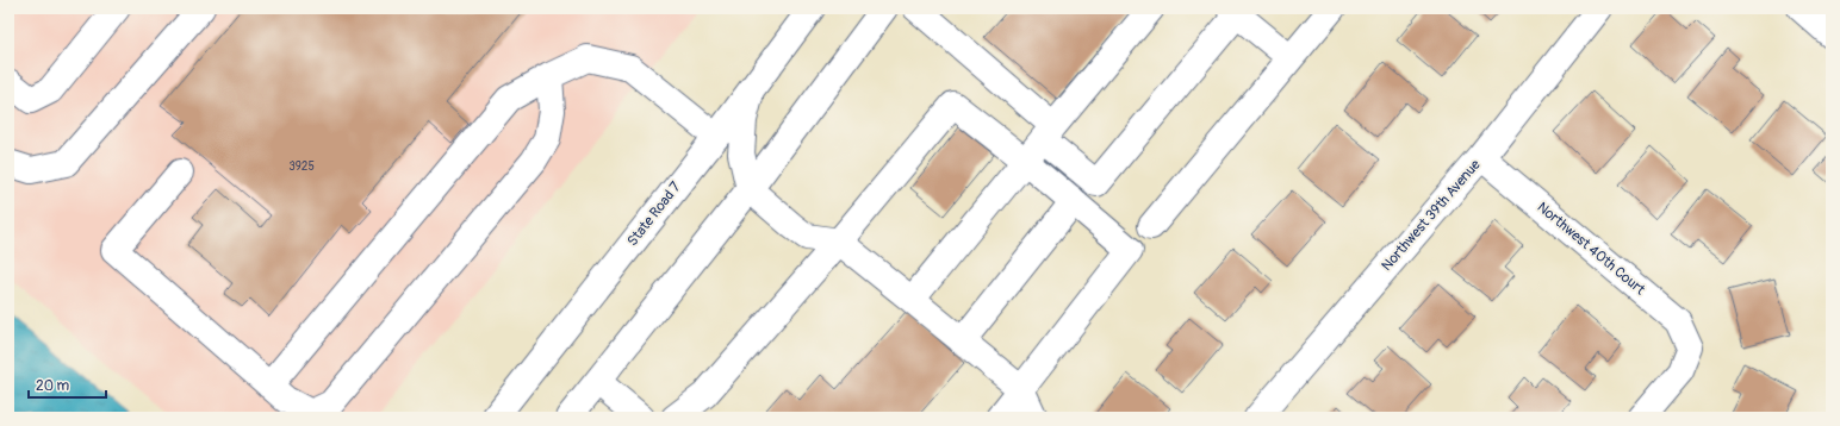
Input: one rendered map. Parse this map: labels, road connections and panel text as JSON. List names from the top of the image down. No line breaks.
{"streets":{"main road":["State Road 7","Northwest 39th Avenue","Northwest 40th Court"]},"crossings":[["Northwest 39th Avenue","Northwest 40th Court"]],"house_numbers":["3925"],"scale_bar":"20 m"}
